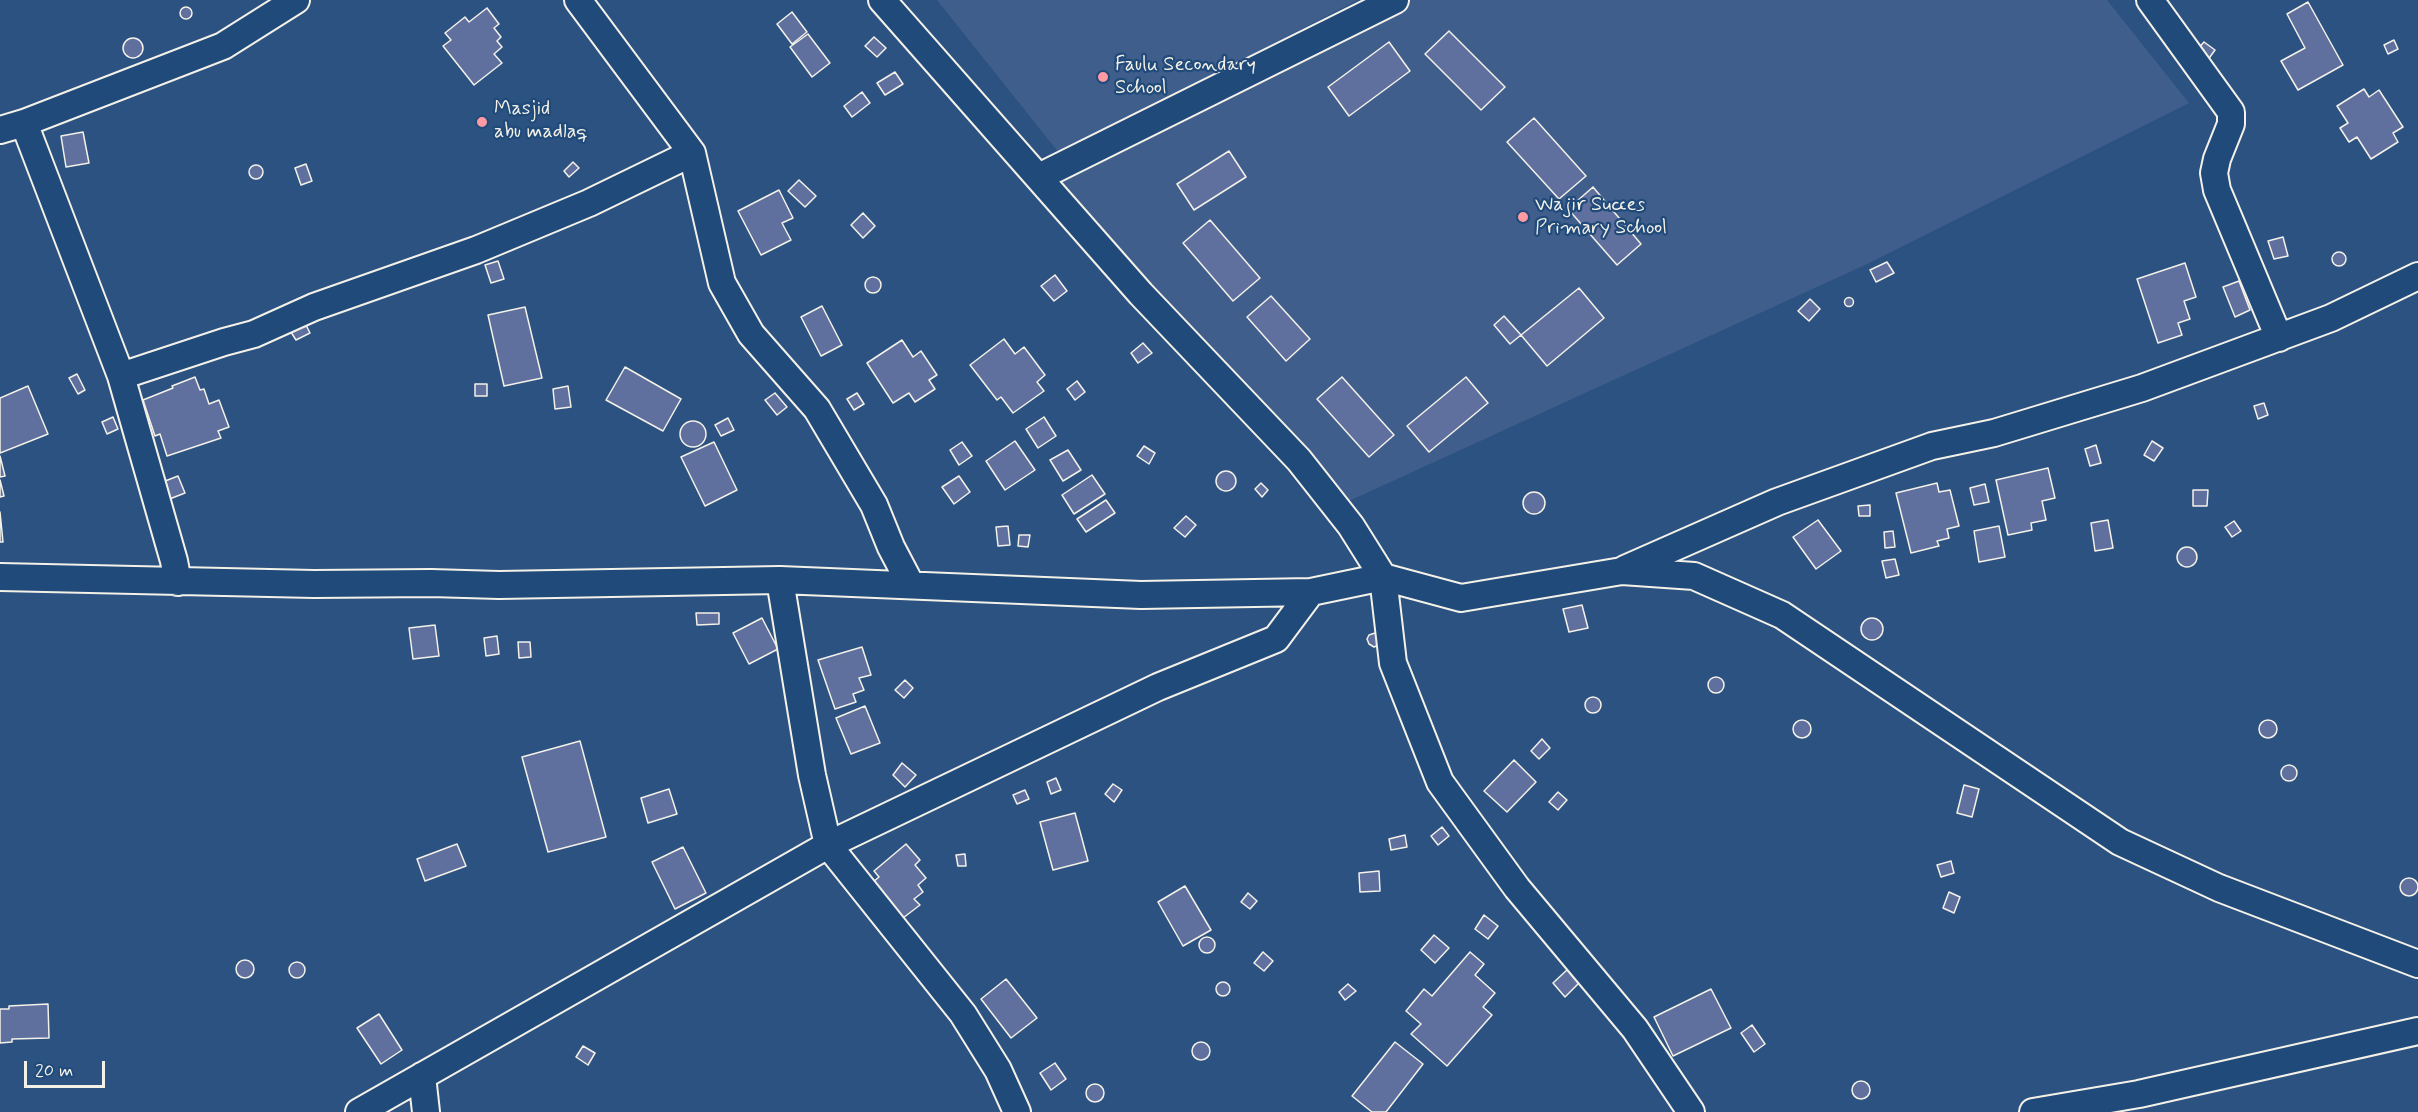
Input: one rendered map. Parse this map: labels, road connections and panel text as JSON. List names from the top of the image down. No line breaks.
{"places":["Faulu Secondary School","Masjid abu madlaq","Wajir Succes Primary School"],"scale_bar":"20 m"}
